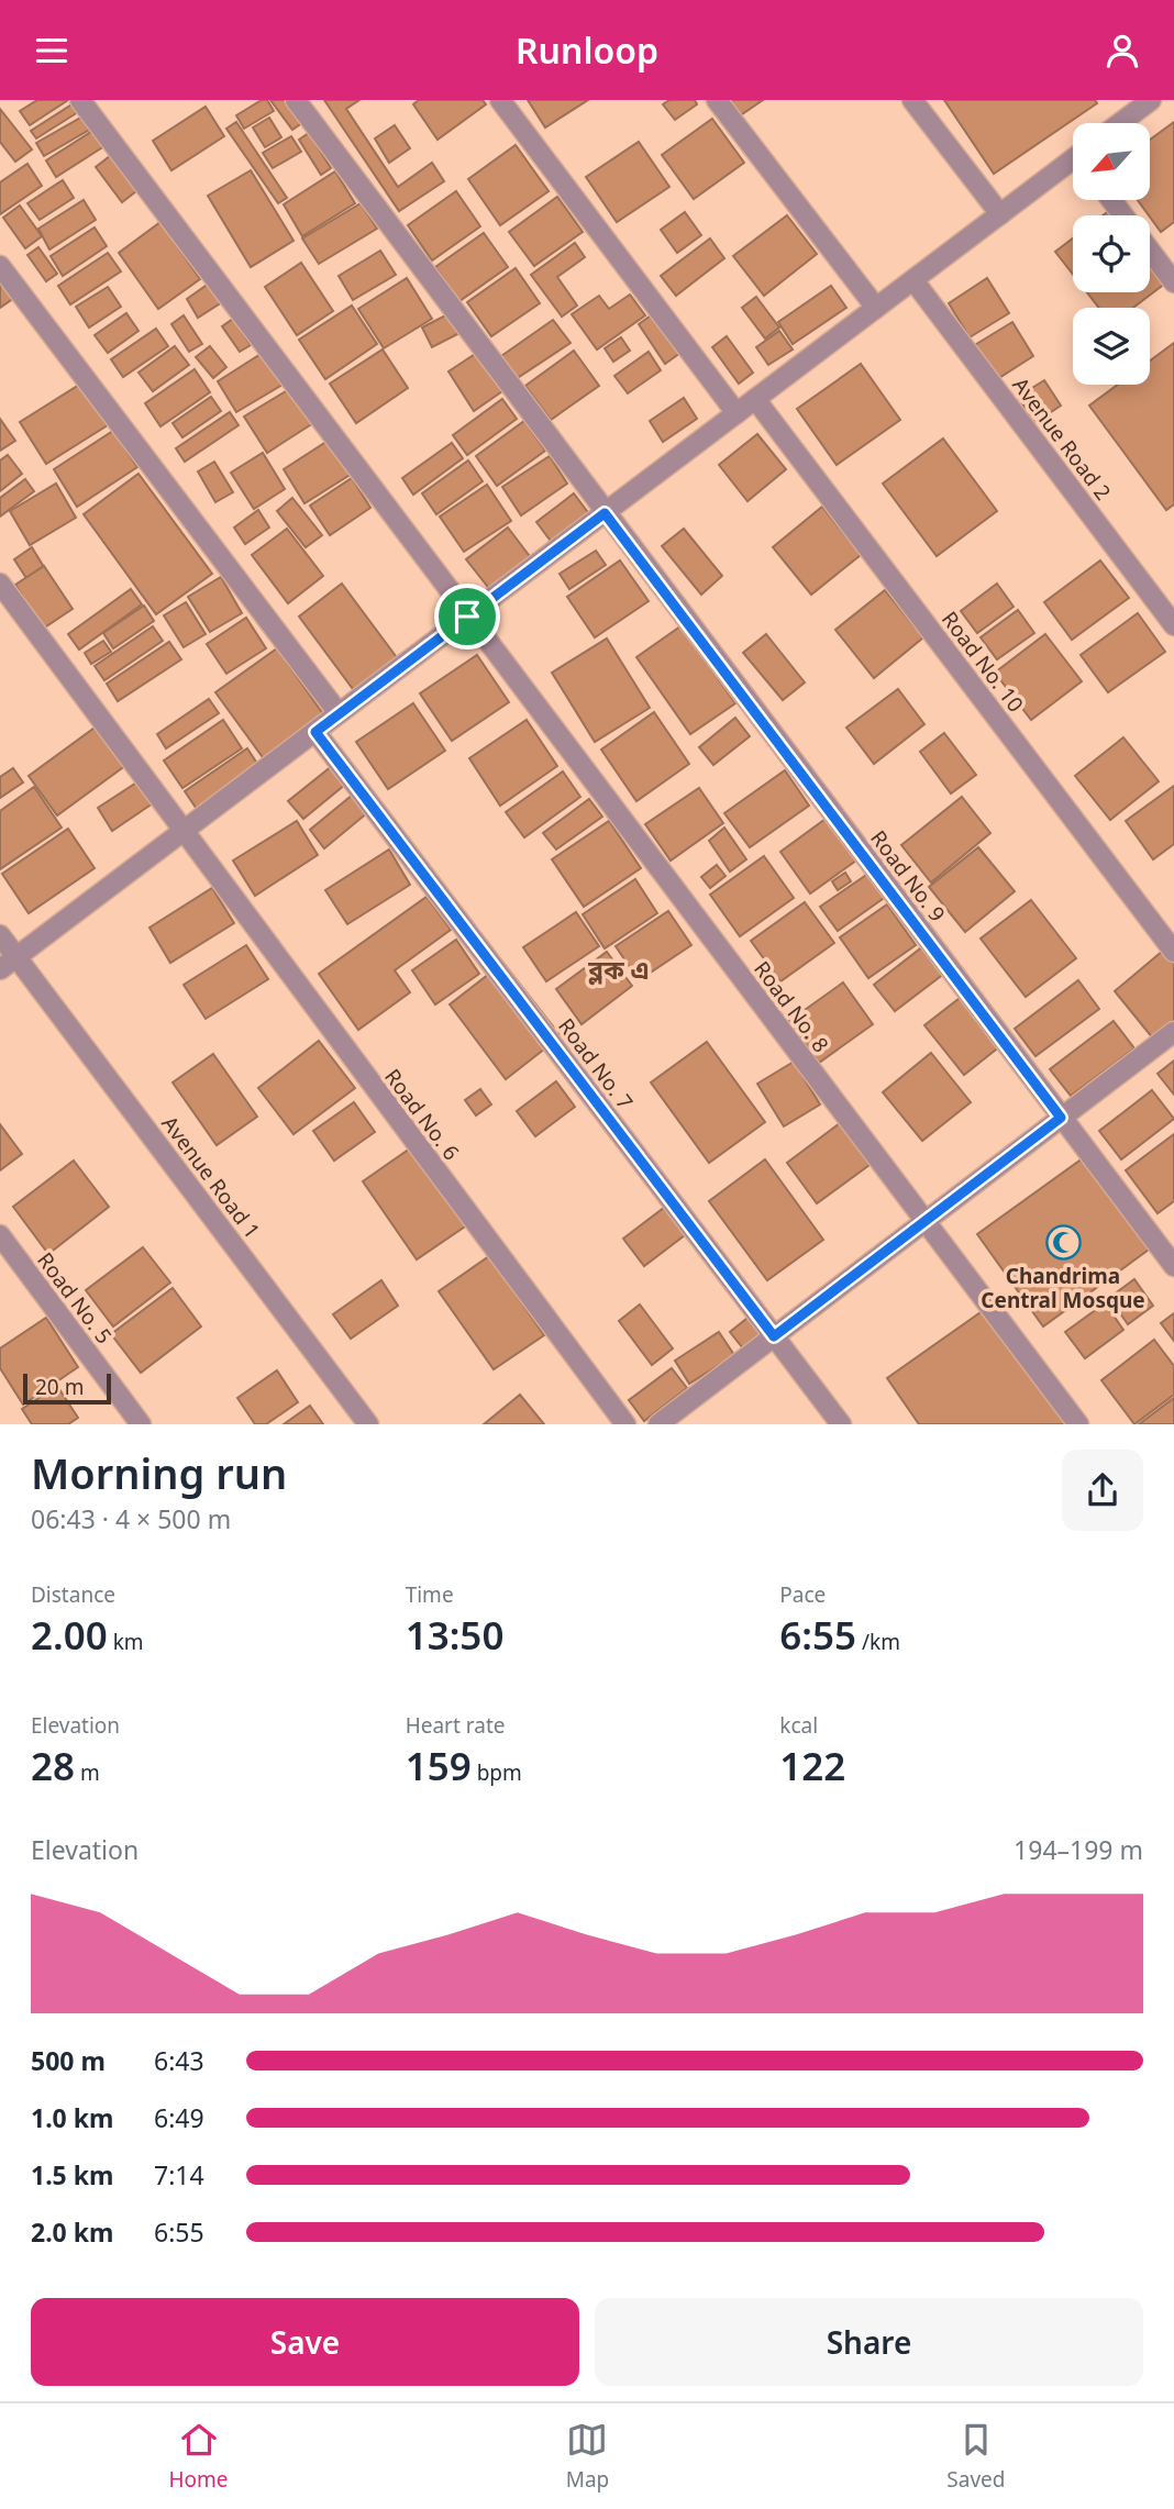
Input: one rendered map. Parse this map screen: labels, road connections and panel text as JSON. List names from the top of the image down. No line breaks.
{"streets":{"street":["Avenue Road 2","Road No. 10","Road No. 9","Road No. 8","Road No. 7","Road No. 6","Avenue Road 1","Road No. 5"]},"districts":["ব্লক এ"],"places":{"mosque":["Chandrima Central Mosque"]},"scale_bar":"20 m","north":"bottom left","page":{"header":"Runloop","scale":"20 m","heading":["Morning run","06:43 · 4 × 500 m"],"stats":[["Distance","2.00 km"],["Time","13:50"],["Pace","6:55 /km"],["Elevation","28 m"],["Heart rate","159 bpm"],["kcal","122"]],"chart":["Elevation","194–199 m"],"list":[{"name":"500 m","note":"6:43"},{"name":"1.0 km","note":"6:49"},{"name":"1.5 km","note":"7:14"},{"name":"2.0 km","note":"6:55"}],"buttons":["Save","Share"],"tabs":["Home","Map","Saved"]}}
